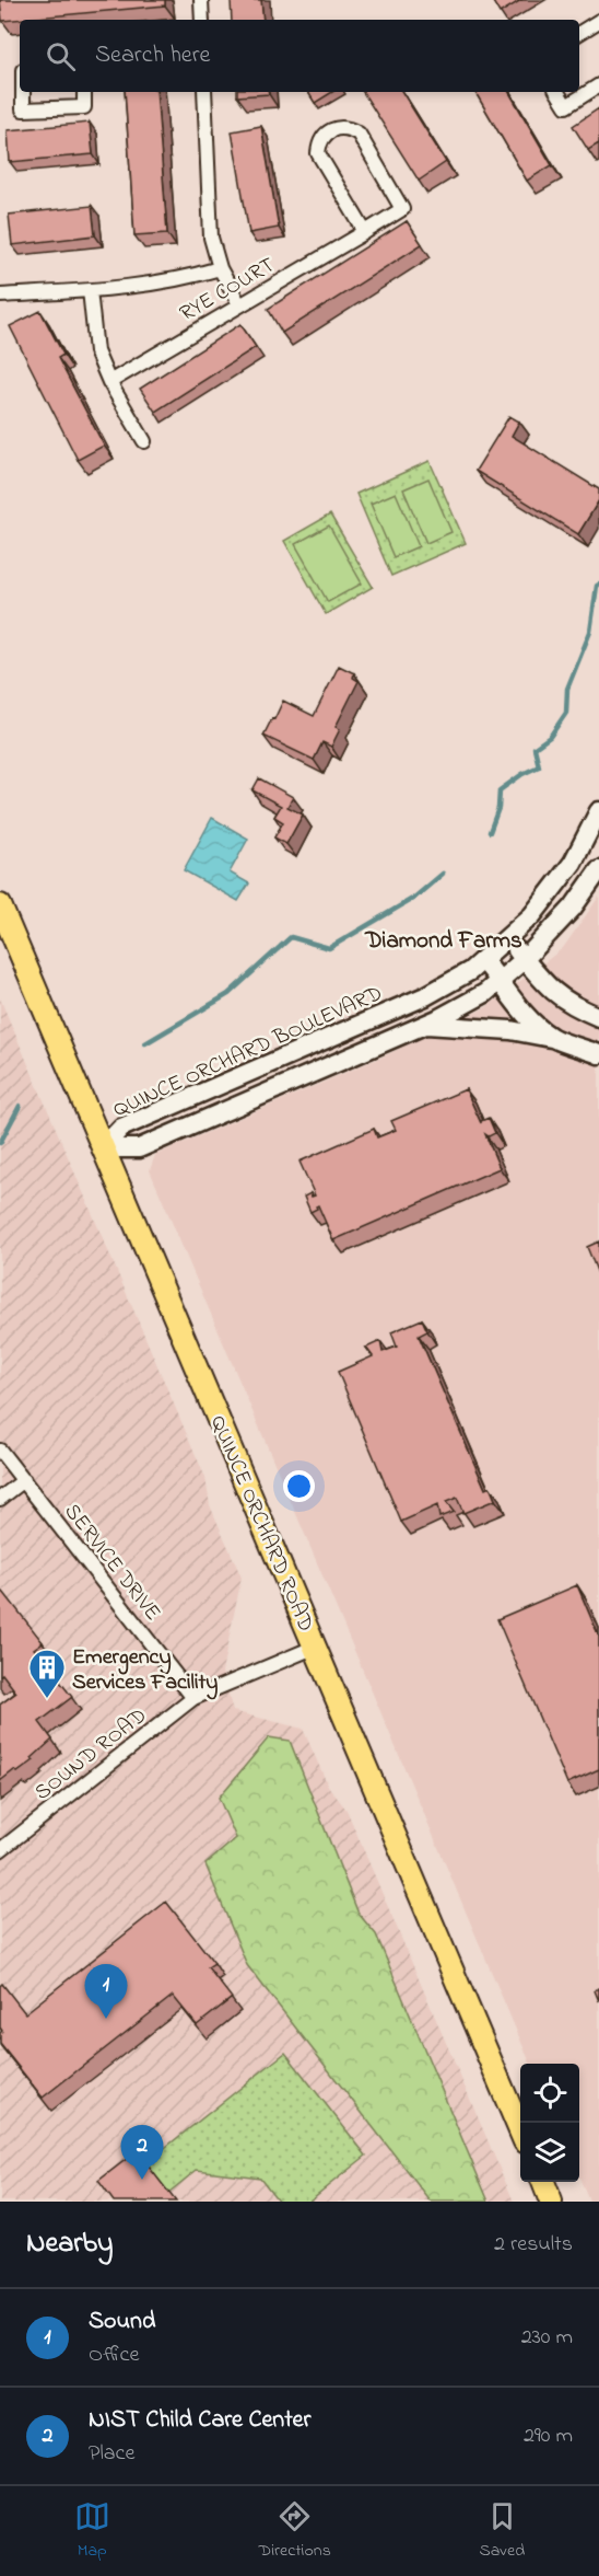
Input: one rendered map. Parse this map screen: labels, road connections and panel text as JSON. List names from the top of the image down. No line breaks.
{"streets":{"main road":["QUINCE ORCHARD ROAD"],"street":["RYE COURT","QUINCE ORCHARD BOULEVARD","SERVICE DRIVE","SOUND ROAD"]},"crossings":[["QUINCE ORCHARD BOULEVARD","QUINCE ORCHARD ROAD"],["QUINCE ORCHARD ROAD","SOUND ROAD"],["SERVICE DRIVE","SOUND ROAD"]],"districts":["Diamond Farms"],"places":{"building":["Emergency Services Facility"]},"page":{"search":"Search here","pins":["1","2"],"heading":["Nearby","2 results"],"list":[{"mark":"1","name":"Sound","note":"Office","value":"230 m"},{"mark":"2","name":"NIST Child Care Center","note":"Place","value":"290 m"}],"nav":["Map","Directions","Saved"]}}
